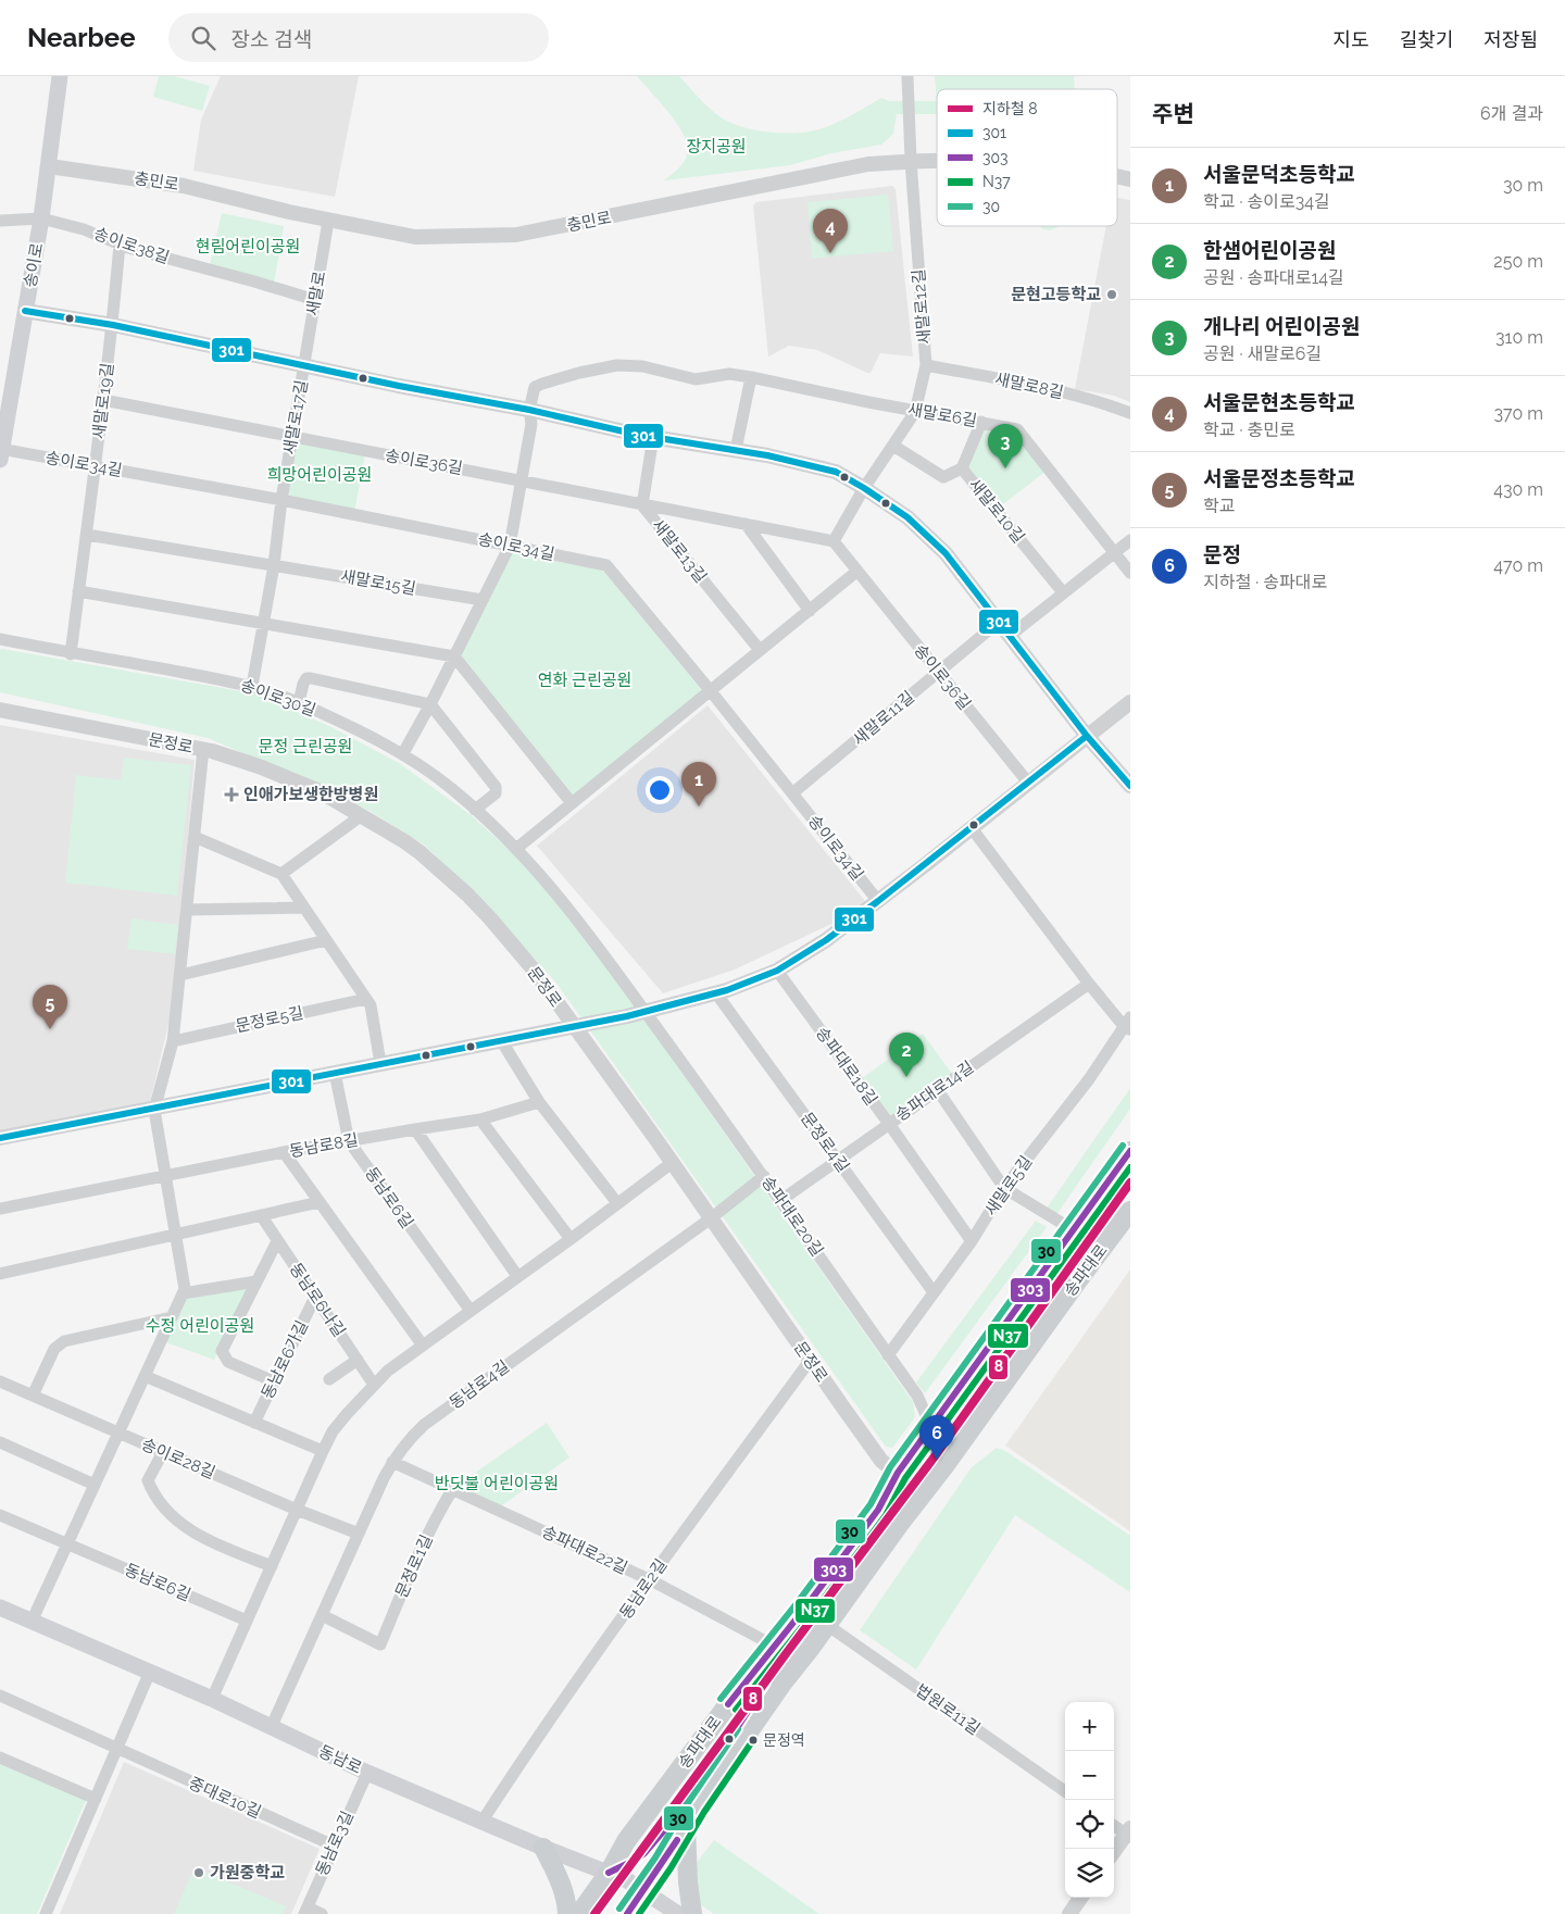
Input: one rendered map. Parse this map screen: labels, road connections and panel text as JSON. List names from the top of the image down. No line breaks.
{"streets":{"main road":["송이로","송파대로","동남로"],"street":["충민로","송이로38길","새말로","새말로12길","새말로8길","새말로19길","새말로6길","새말로17길","송이로36길","송이로34길","새말로10길","새말로13길","새말로15길","송이로30길","새말로11길","문정로","문정로5길","송파대로18길","송파대로14길","문정로4길","동남로8길","새말로5길","동남로6길","송파대로20길","동남로6나길","동남로6가길","동남로4길","송이로28길","송파대로22길","문정로1길","동남로2길","법원로11길","중대로10길","동남로3길"]},"crossings":[["충민로","송이로"],["충민로","새말로"],["충민로","새말로12길"],["송이로38길","송이로"],["송이로38길","새말로"],["송이로38길","새말로19길"],["송이로","송이로34길"],["새말로","새말로17길"],["새말로12길","새말로8길"],["새말로12길","새말로6길"],["새말로19길","송이로36길"],["새말로19길","송이로34길"],["새말로19길","송이로30길"],["새말로6길","새말로10길"],["새말로17길","송이로36길"],["새말로17길","송이로34길"],["새말로17길","새말로15길"],["새말로17길","송이로30길"],["송이로36길","새말로13길"],["송이로36길","새말로11길"],["송이로34길","새말로11길"],["송이로30길","송파대로20길"],["문정로","송파대로"],["문정로","동남로4길"],["문정로","동남로2길"],["송파대로18길","송파대로14길"],["송파대로18길","새말로5길"],["송파대로14길","문정로4길"],["송파대로14길","송파대로20길"],["문정로4길","새말로5길"],["동남로8길","동남로6길"],["새말로5길","송파대로20길"],["송파대로20길","송파대로"],["송파대로","송파대로22길"],["송파대로","법원로11길"],["송파대로","동남로"],["동남로6나길","동남로6가길"],["동남로4길","송이로28길"],["동남로4길","송파대로22길"],["동남로4길","문정로1길"],["동남로4길","동남로"],["송파대로22길","문정로1길"],["송파대로22길","동남로2길"],["동남로2길","동남로"],["동남로","동남로3길"],["중대로10길","동남로3길"]],"parks":["장지공원","현림어린이공원","희망어린이공원","연화 근린공원","문정 근린공원","수정 어린이공원","반딧불 어린이공원"],"places":{"other":["문현고등학교","문정역","가원중학교"],"health":["인애가보생한방병원"]},"lines":["transit line 301","transit line 30","transit line 303","transit line N37","metro line 8"],"legend":["지하철 8","301","303","N37","30"],"page":{"header":"Nearbee","search":"장소 검색","nav":["지도","길찾기","저장됨"],"heading":["주변","6개 결과"],"list":[{"mark":"1","name":"서울문덕초등학교","note":"학교 · 송이로34길","value":"30 m"},{"mark":"2","name":"한샘어린이공원","note":"공원 · 송파대로14길","value":"250 m"},{"mark":"3","name":"개나리 어린이공원","note":"공원 · 새말로6길","value":"310 m"},{"mark":"4","name":"서울문현초등학교","note":"학교 · 충민로","value":"370 m"},{"mark":"5","name":"서울문정초등학교","note":"학교","value":"430 m"},{"mark":"6","name":"문정","note":"지하철 · 송파대로","value":"470 m"}],"pins":["4","3","1","5","2","6"],"map_buttons":["+","−"]}}
